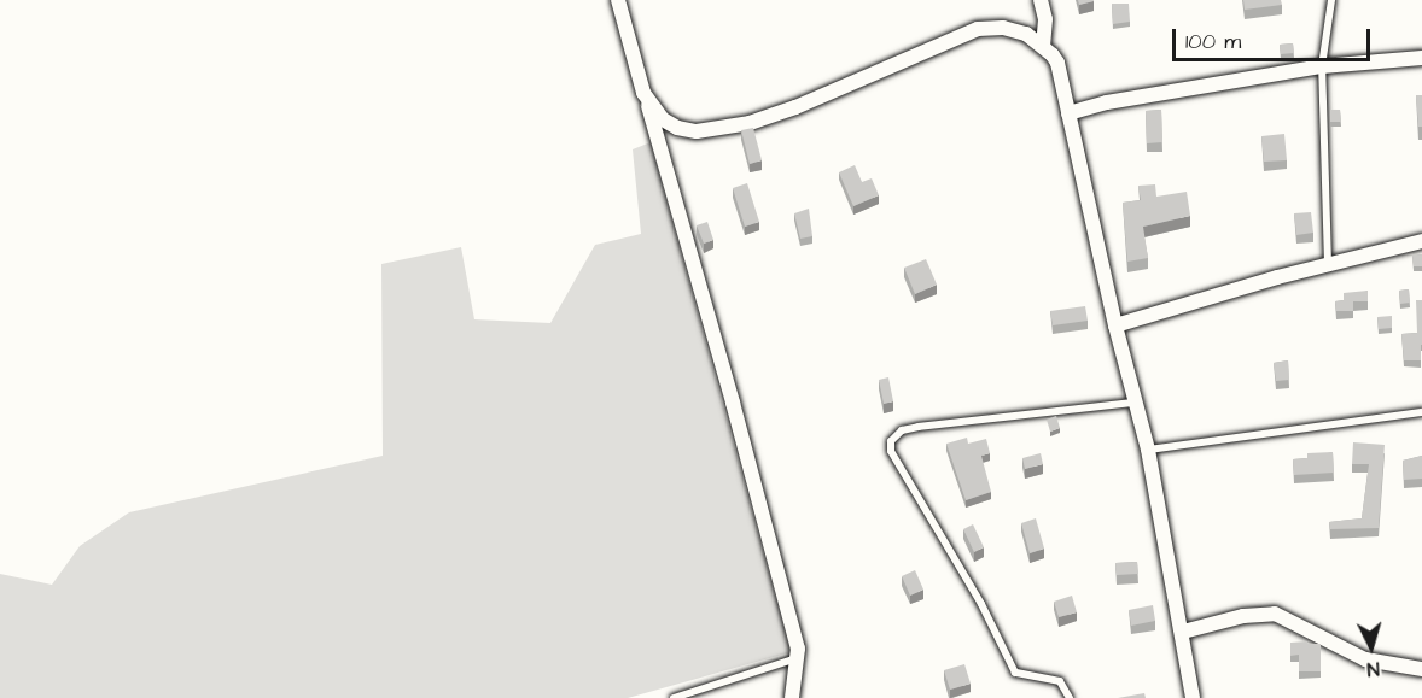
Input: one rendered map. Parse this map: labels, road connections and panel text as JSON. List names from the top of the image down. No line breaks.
{"scale_bar":"100 m","north":"bottom"}
